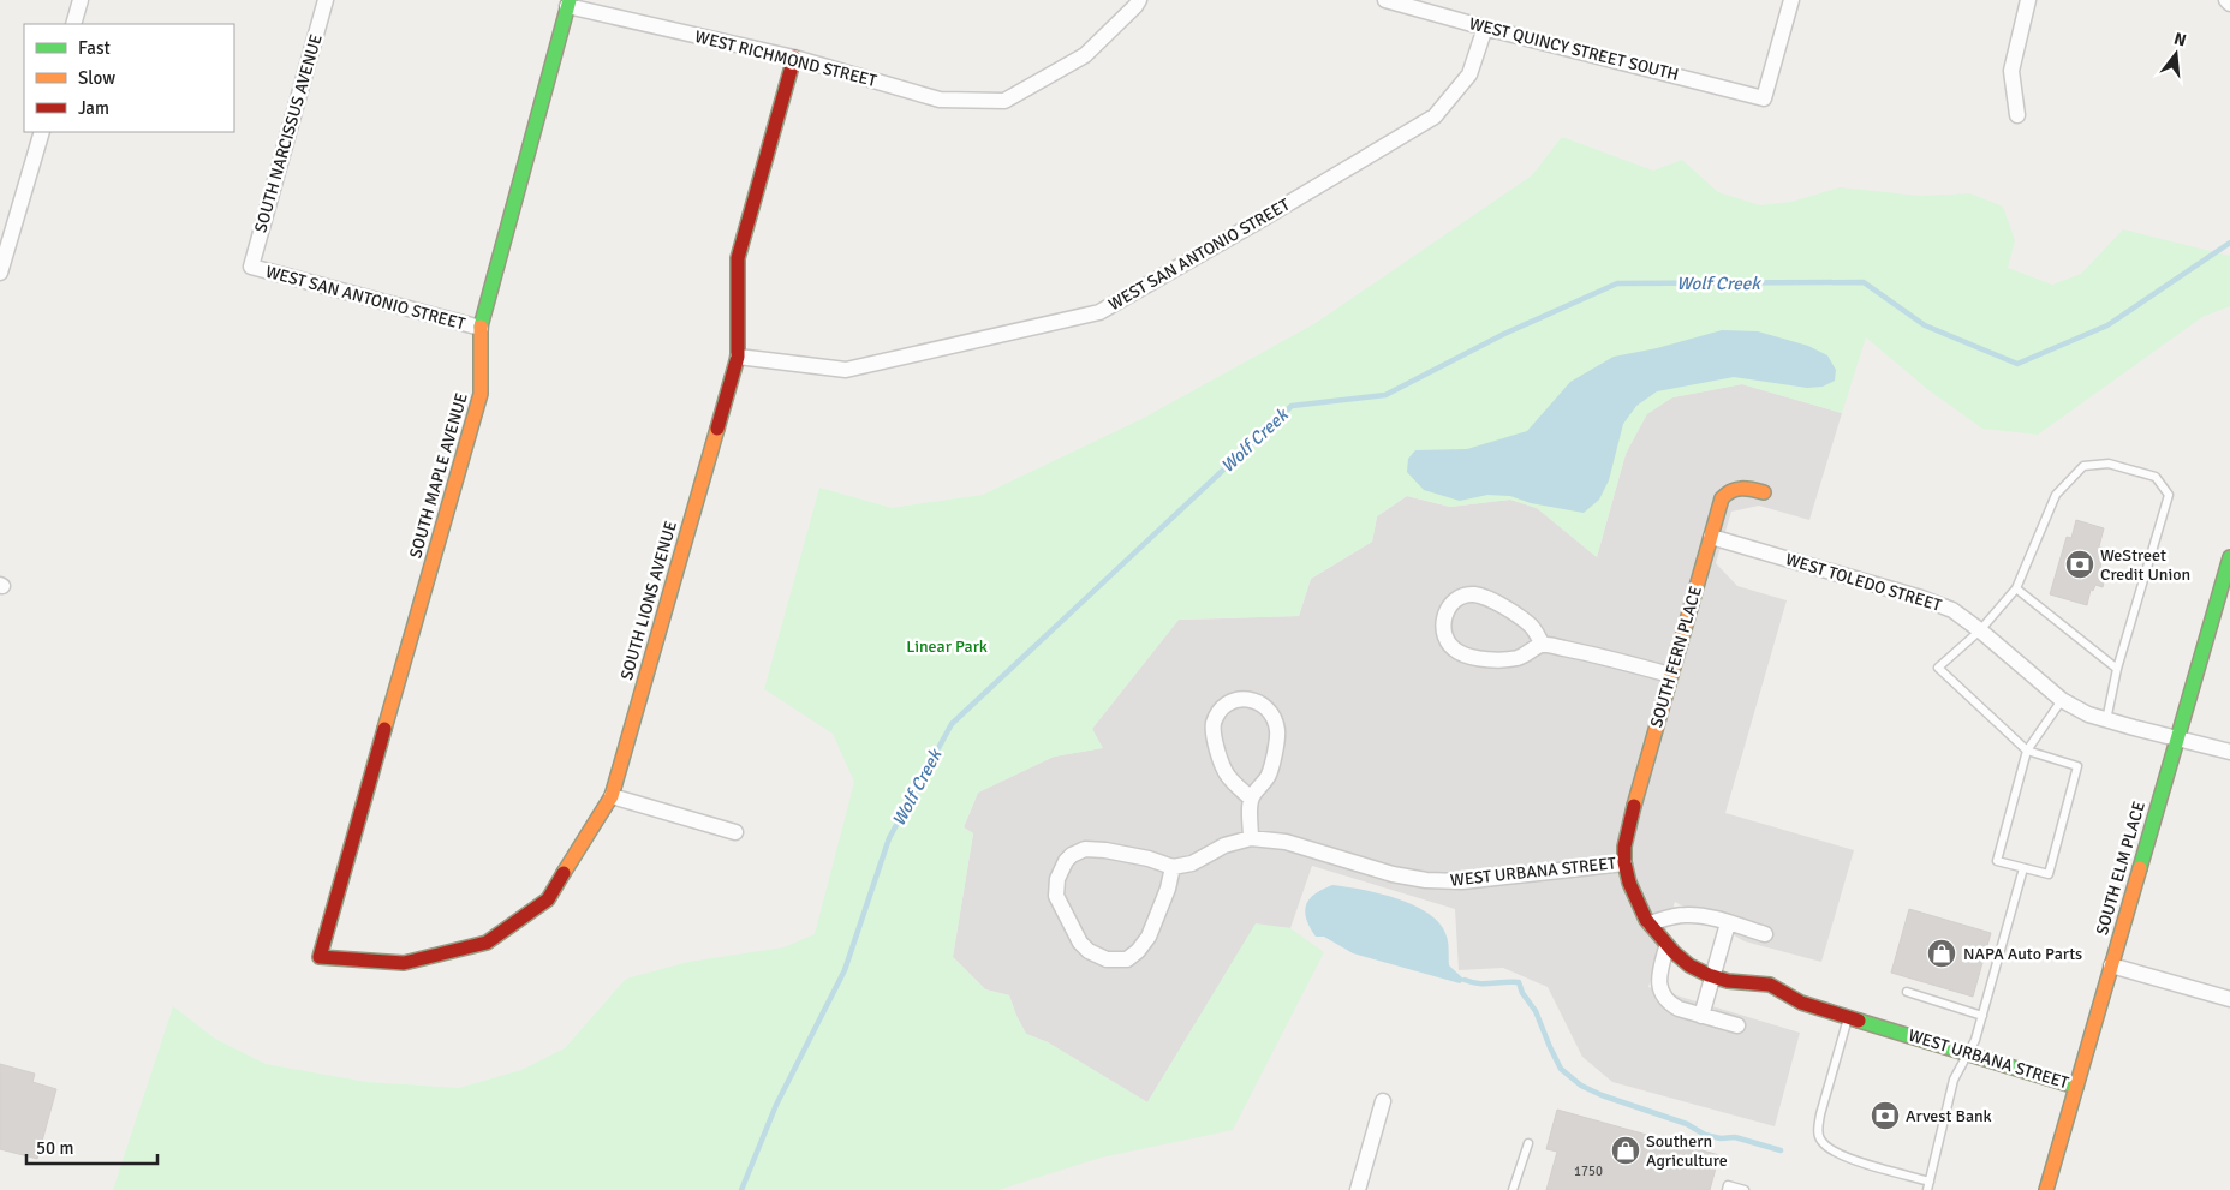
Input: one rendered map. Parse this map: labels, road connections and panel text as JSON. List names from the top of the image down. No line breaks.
{"streets":{"street":["WEST QUINCY STREET SOUTH","WEST RICHMOND STREET","SOUTH NARCISSUS AVENUE","WEST SAN ANTONIO STREET","SOUTH MAPLE AVENUE","WEST TOLEDO STREET","SOUTH LIONS AVENUE","SOUTH FERN PLACE","SOUTH ELM PLACE","WEST URBANA STREET"]},"crossings":[["WEST QUINCY STREET SOUTH","WEST SAN ANTONIO STREET"],["WEST RICHMOND STREET","SOUTH MAPLE AVENUE"],["WEST RICHMOND STREET","SOUTH LIONS AVENUE"],["SOUTH NARCISSUS AVENUE","WEST SAN ANTONIO STREET"],["WEST SAN ANTONIO STREET","SOUTH MAPLE AVENUE"],["WEST SAN ANTONIO STREET","SOUTH LIONS AVENUE"],["SOUTH MAPLE AVENUE","SOUTH LIONS AVENUE"],["WEST TOLEDO STREET","SOUTH FERN PLACE"],["WEST TOLEDO STREET","SOUTH ELM PLACE"],["SOUTH FERN PLACE","WEST URBANA STREET"],["SOUTH ELM PLACE","WEST URBANA STREET"]],"water":["Wolf Creek"],"parks":["Linear Park"],"places":{"bank":["WeStreet Credit Union","Arvest Bank"],"shop":["NAPA Auto Parts","Southern Agriculture"]},"house_numbers":["1750"],"legend":["Fast","Slow","Jam"],"scale_bar":"50 m","north":"top"}
